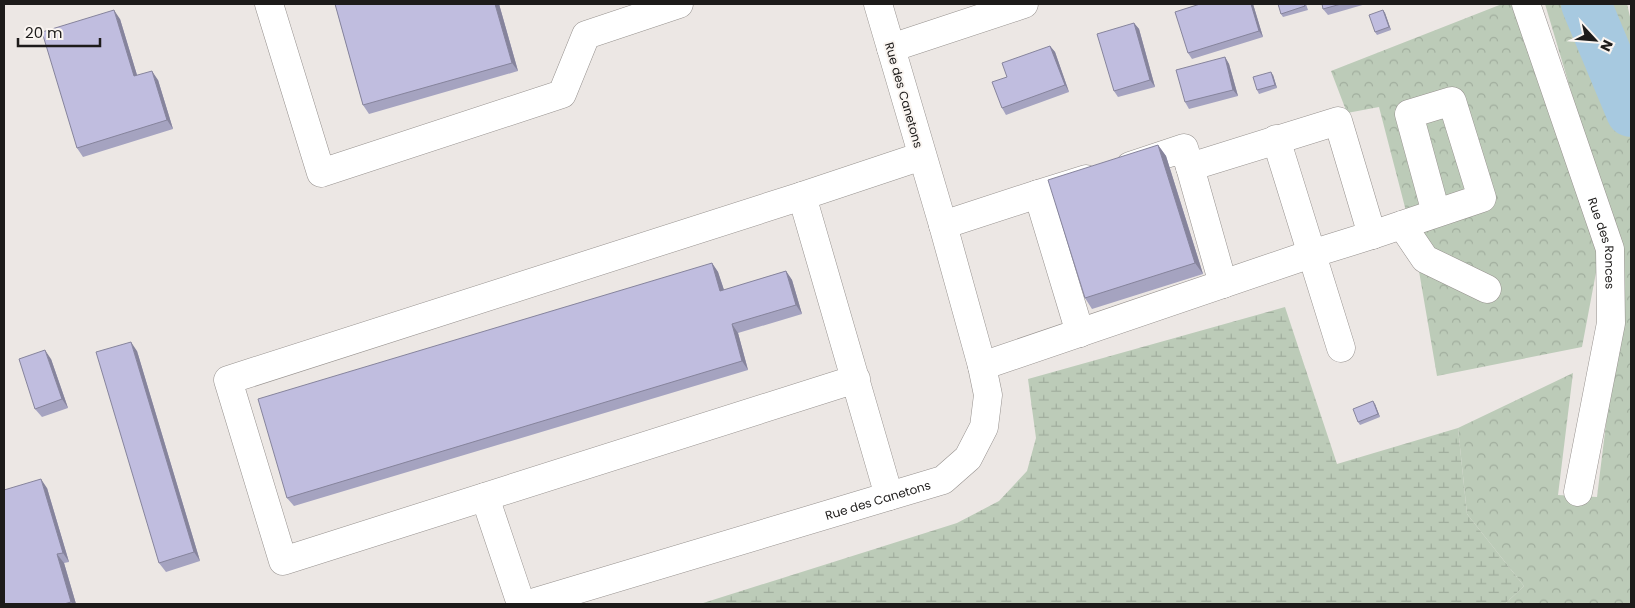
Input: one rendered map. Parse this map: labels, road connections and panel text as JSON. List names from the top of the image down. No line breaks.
{"streets":{"street":["Rue des Canetons","Rue des Ronces"]},"scale_bar":"20 m","north":"bottom right"}
